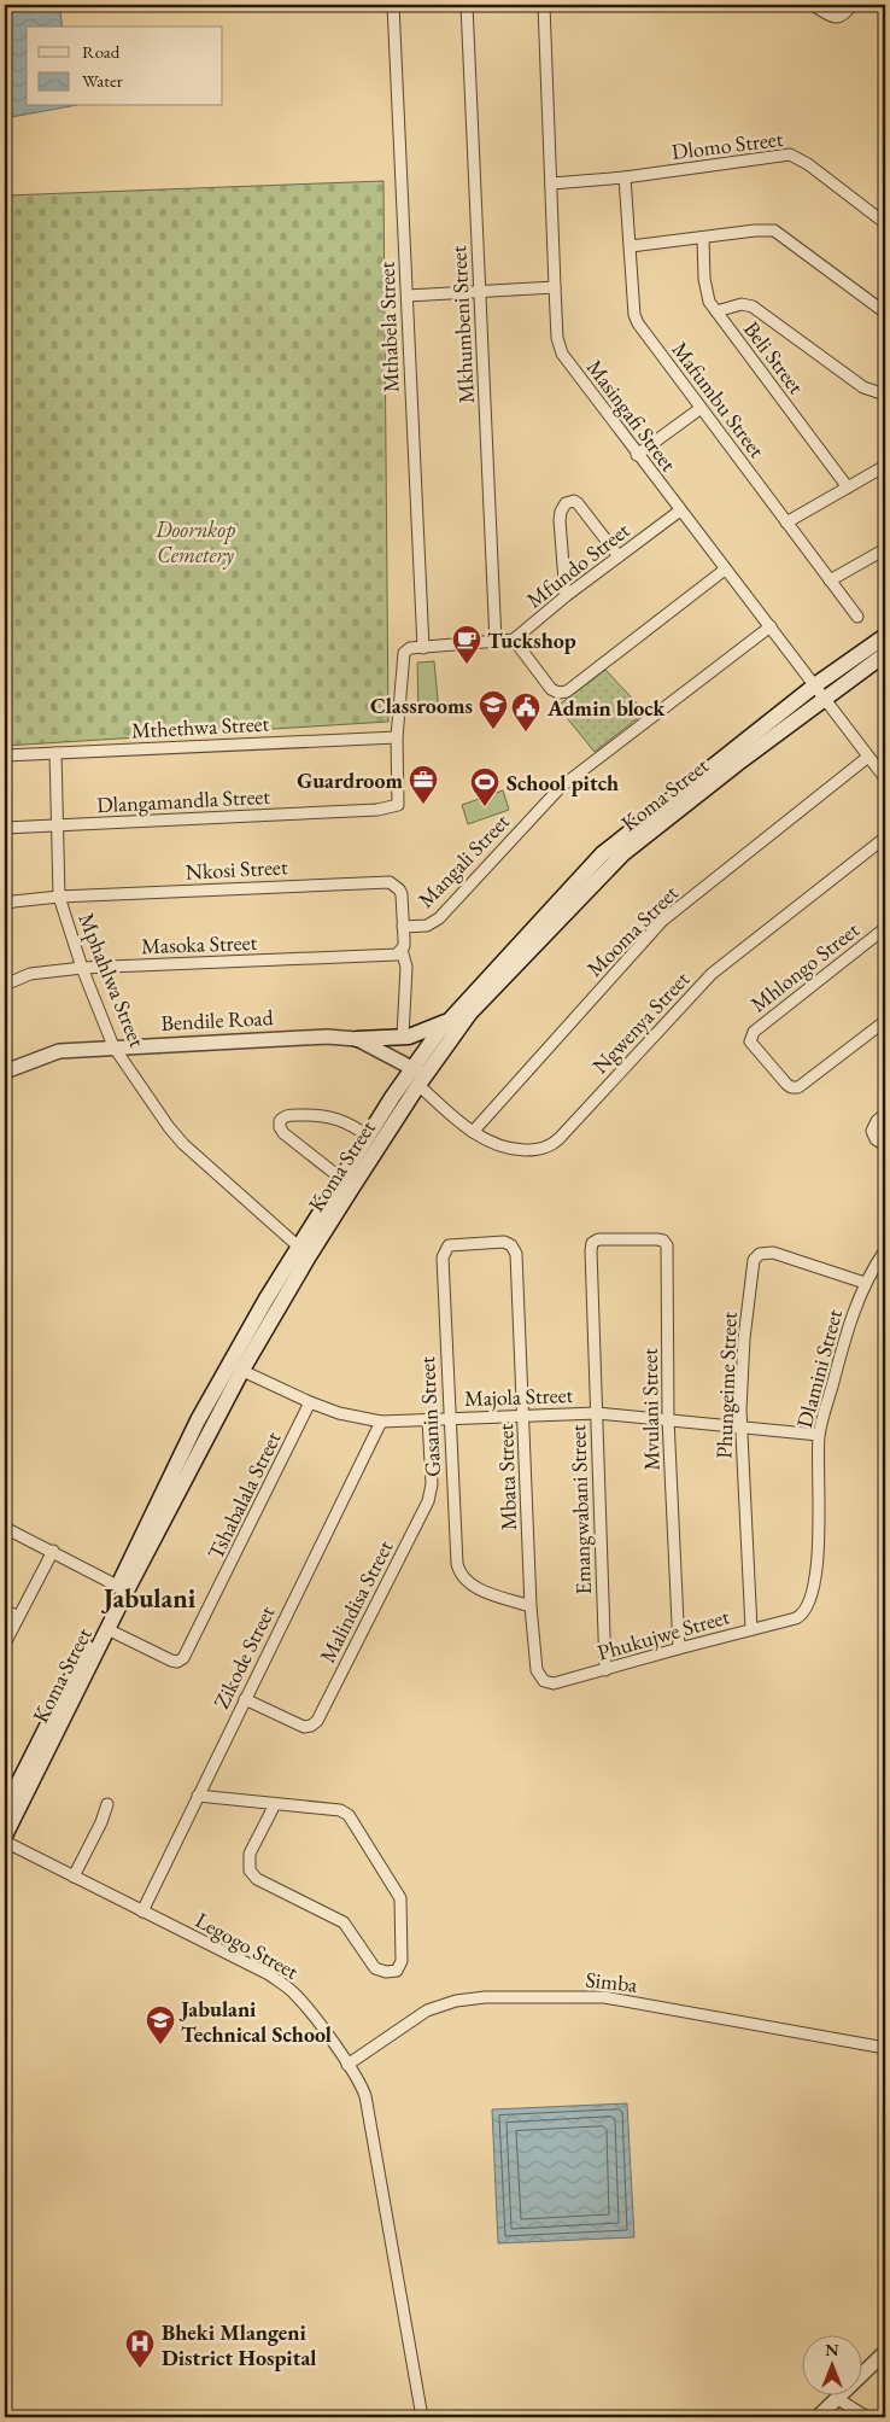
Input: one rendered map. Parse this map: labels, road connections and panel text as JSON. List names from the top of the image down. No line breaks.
{"streets":{"main road":["Koma Street"],"street":["Dlomo Street","Mkhumbeni Street","Mthabela Street","Beli Street","Mafumbu Street","Masingafi Street","Mfundo Street","Mthethwa Street","Dlangamandla Street","Mangali Street","Nkosi Street","Mooma Street","Masoka Street","Mhlongo Street","Mphahlwa Street","Bendile Road","Ngwenya Street","Dlamini Street","Phungeime Street","Majola Street","Mvulani Street","Gasanin Street","Mbata Street","Tshabalala Street","Emangwabani Street","Malindisa Street","Phukujwe Street","Zikode Street","Legogo Street","Simba"]},"crossings":[["Dlomo Street","Mafumbu Street"],["Dlomo Street","Masingafi Street"],["Masingafi Street","Mfundo Street"],["Masingafi Street","Koma Street"],["Masingafi Street","Mangali Street"],["Masingafi Street","Mooma Street"],["Mthethwa Street","Dlangamandla Street"],["Mthethwa Street","Mphahlwa Street"],["Koma Street","Mphahlwa Street"],["Koma Street","Bendile Road"],["Koma Street","Ngwenya Street"],["Koma Street","Majola Street"],["Koma Street","Tshabalala Street"],["Dlangamandla Street","Mphahlwa Street"],["Mangali Street","Nkosi Street"],["Nkosi Street","Masoka Street"],["Nkosi Street","Mphahlwa Street"],["Mooma Street","Ngwenya Street"],["Masoka Street","Mphahlwa Street"],["Mphahlwa Street","Bendile Road"],["Bendile Road","Ngwenya Street"],["Dlamini Street","Phungeime Street"],["Dlamini Street","Majola Street"],["Dlamini Street","Phukujwe Street"],["Phungeime Street","Majola Street"],["Phungeime Street","Phukujwe Street"],["Majola Street","Mvulani Street"],["Majola Street","Gasanin Street"],["Majola Street","Mbata Street"],["Majola Street","Tshabalala Street"],["Majola Street","Emangwabani Street"],["Majola Street","Malindisa Street"],["Majola Street","Zikode Street"],["Mvulani Street","Emangwabani Street"],["Mvulani Street","Phukujwe Street"],["Gasanin Street","Mbata Street"],["Mbata Street","Phukujwe Street"],["Emangwabani Street","Phukujwe Street"],["Malindisa Street","Zikode Street"],["Zikode Street","Legogo Street"],["Legogo Street","Simba"]],"districts":["Jabulani"],"parks":["Doornkop Cemetery"],"places":{"cafe":["Tuckshop"],"school or university":["Classrooms","Jabulani Technical School"],"public building":["Admin block"],"office":["Guardroom"],"sports":["School pitch"],"hospital":["Bheki Mlangeni District Hospital"]},"legend":["Road","Water"],"north":"top"}
